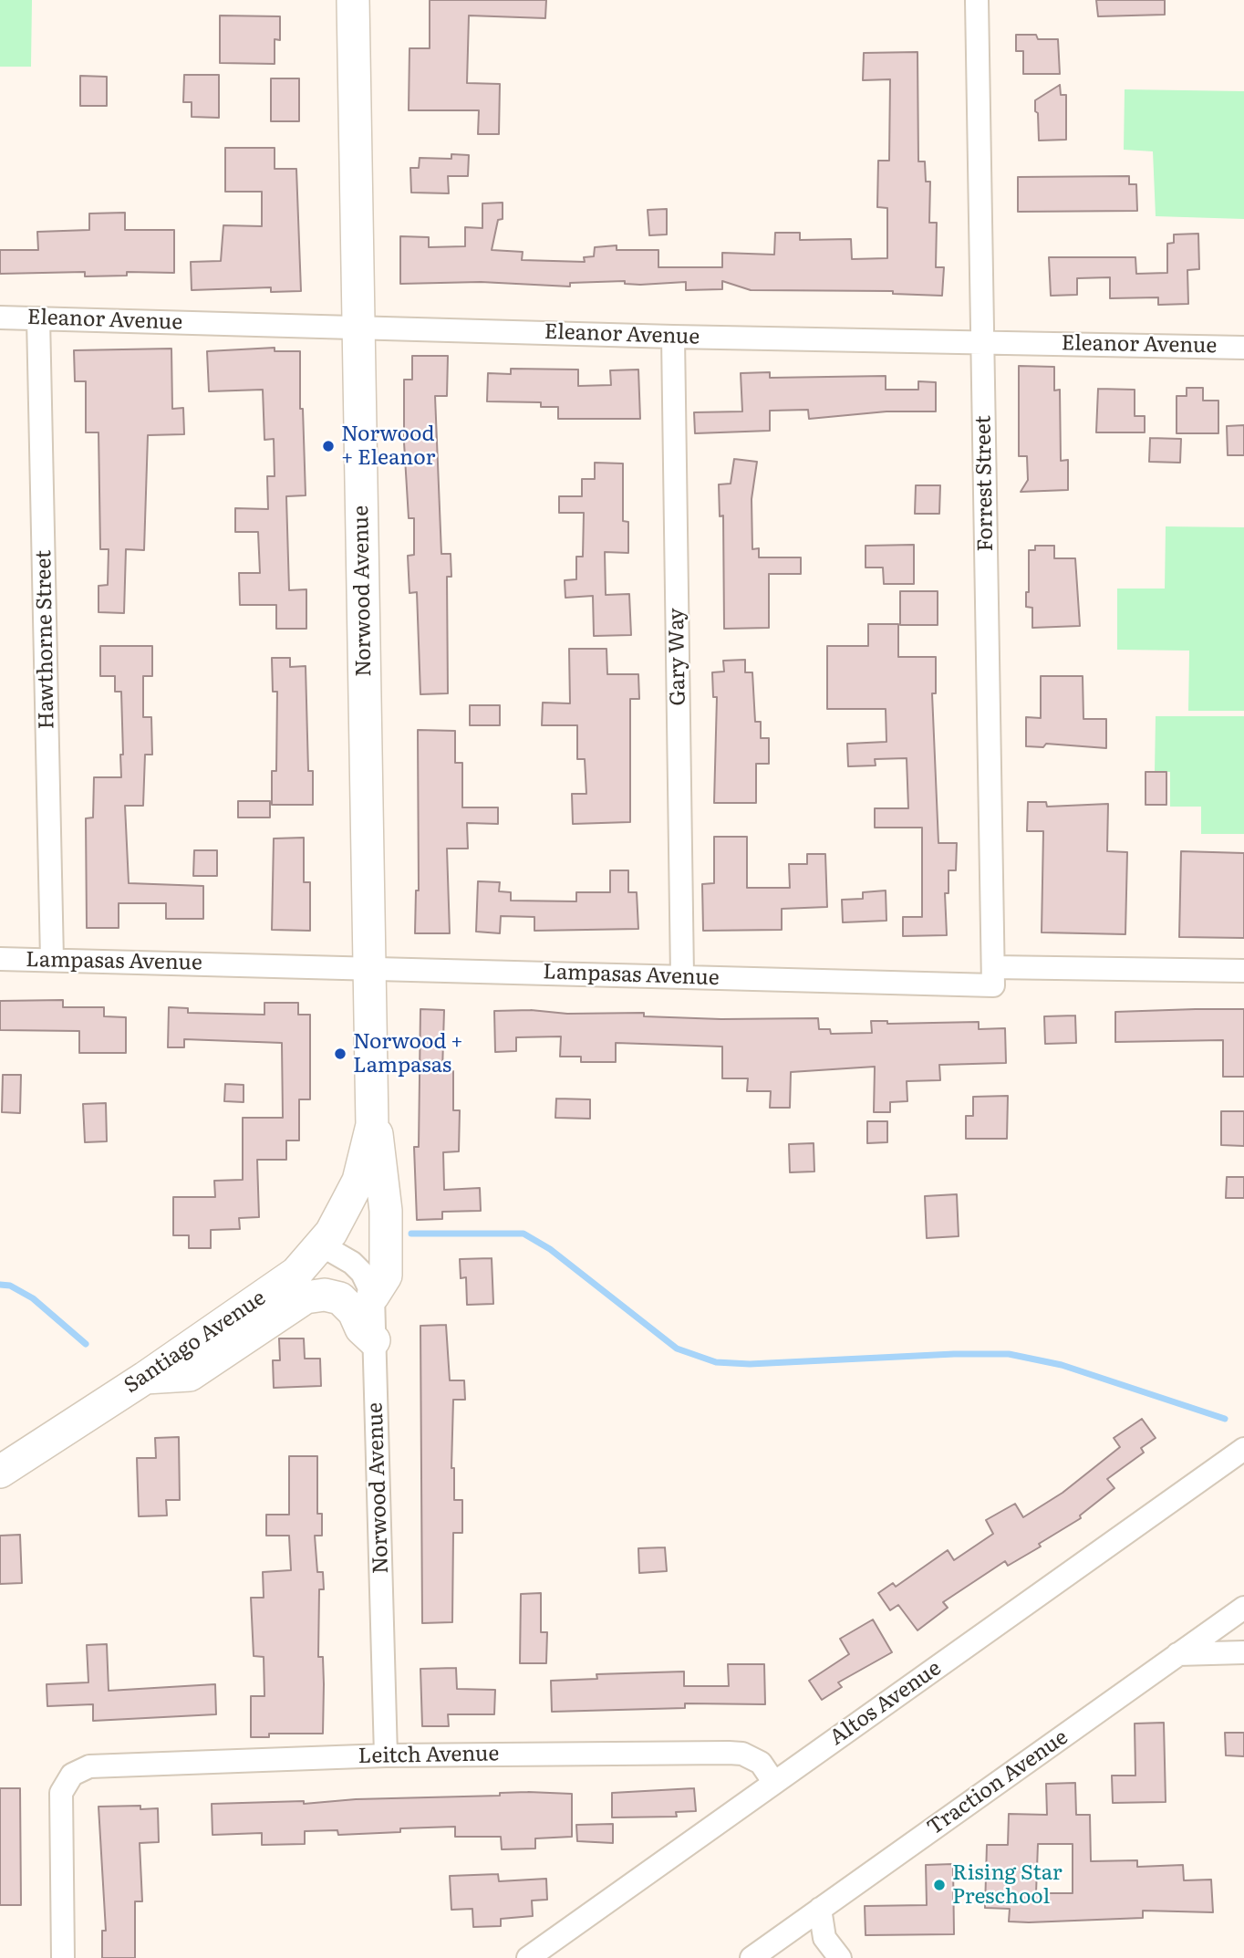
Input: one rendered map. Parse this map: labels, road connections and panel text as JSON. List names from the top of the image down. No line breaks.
{"streets":{"main road":["Norwood Avenue","Santiago Avenue"],"street":["Eleanor Avenue","Forrest Street","Hawthorne Street","Gary Way","Lampasas Avenue","Altos Avenue","Leitch Avenue","Traction Avenue"]},"crossings":[["Eleanor Avenue","Forrest Street"],["Eleanor Avenue","Norwood Avenue"],["Eleanor Avenue","Hawthorne Street"],["Eleanor Avenue","Gary Way"],["Forrest Street","Lampasas Avenue"],["Norwood Avenue","Lampasas Avenue"],["Norwood Avenue","Santiago Avenue"],["Norwood Avenue","Leitch Avenue"],["Hawthorne Street","Lampasas Avenue"],["Gary Way","Lampasas Avenue"],["Altos Avenue","Leitch Avenue"]],"places":["Norwood + Eleanor","Norwood + Lampasas","Rising Star Preschool"]}
